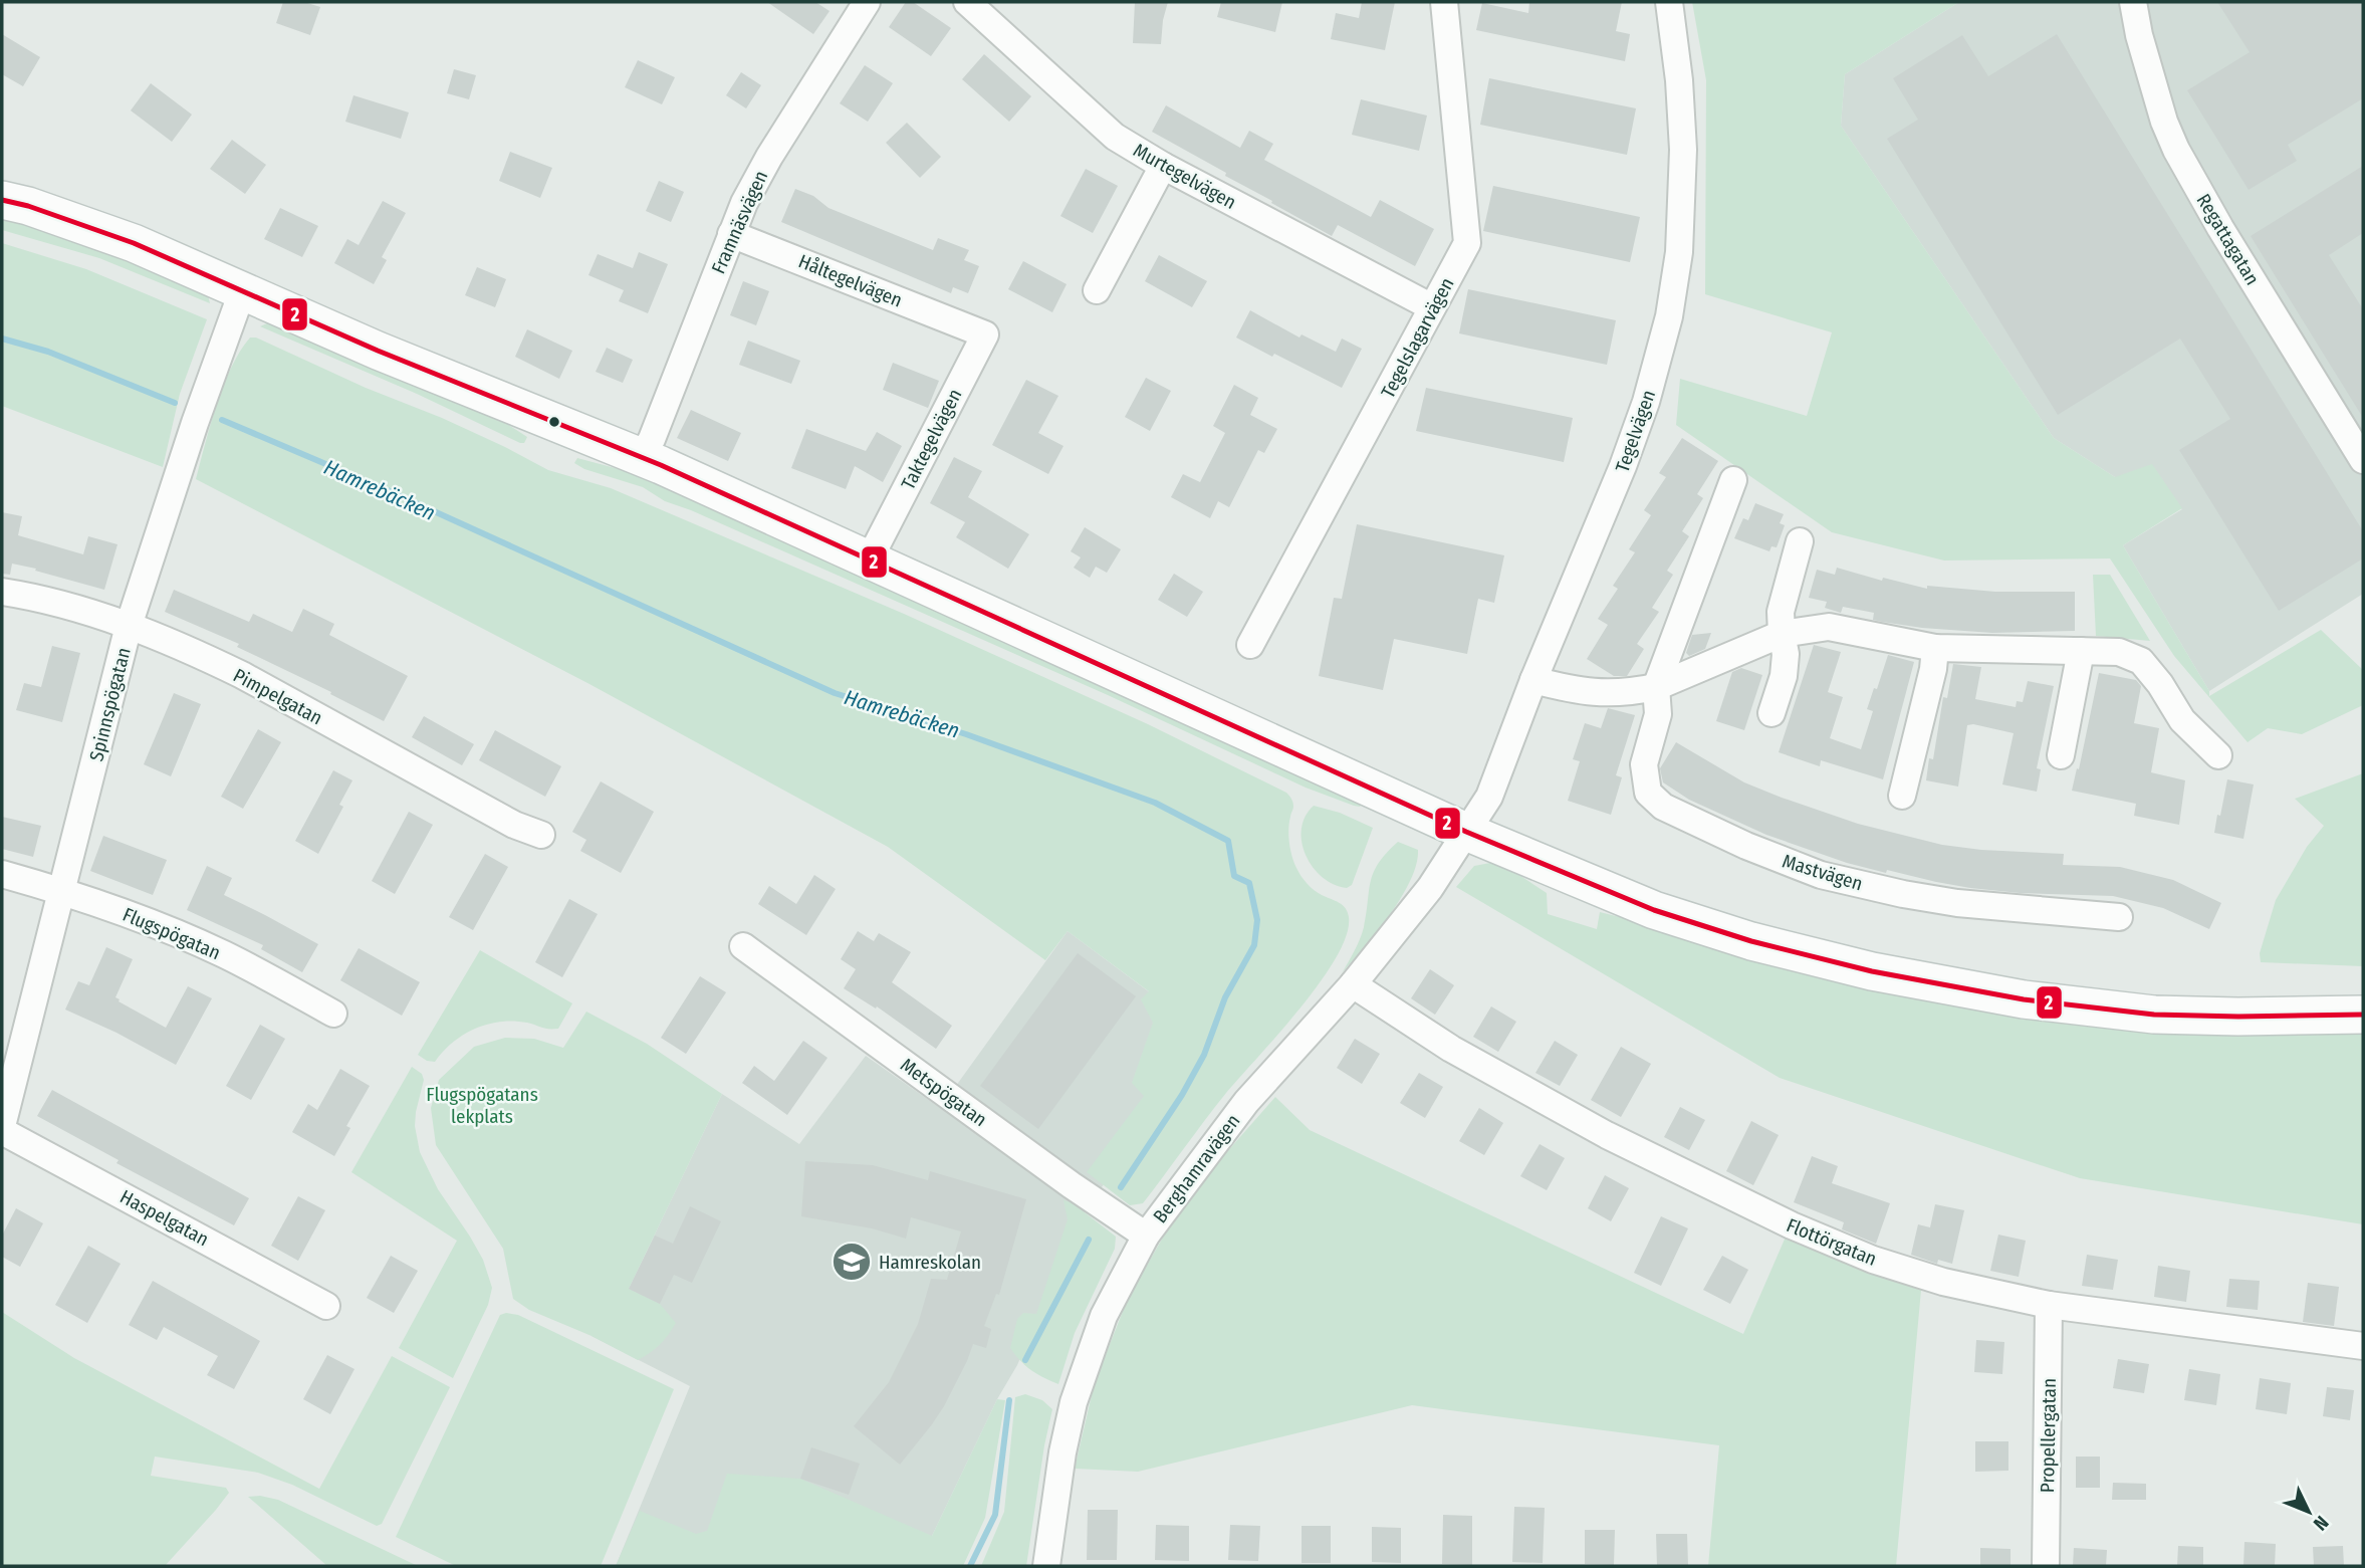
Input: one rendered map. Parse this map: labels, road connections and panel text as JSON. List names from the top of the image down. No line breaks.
{"streets":{"street":["Murtegelvägen","Framnäsvägen","Regattagatan","Håltegelvägen","Tegelslagarvägen","Tegelvägen","Taktegelvägen","Pimpelgatan","Spinnspögatan","Mastvägen","Flugspögatan","Metspögatan","Berghamravägen","Haspelgatan","Flottörgatan","Propellergatan"]},"crossings":[["Murtegelvägen","Tegelslagarvägen"],["Framnäsvägen","Håltegelvägen"],["Håltegelvägen","Taktegelvägen"],["Tegelvägen","Berghamravägen"],["Pimpelgatan","Spinnspögatan"],["Spinnspögatan","Flugspögatan"],["Spinnspögatan","Haspelgatan"],["Metspögatan","Berghamravägen"],["Berghamravägen","Flottörgatan"],["Flottörgatan","Propellergatan"]],"water":["Hamrebäcken"],"parks":["Flugspögatans lekplats"],"places":{"school or university":["Hamreskolan"]},"lines":["transit line 2"],"north":"bottom right"}
